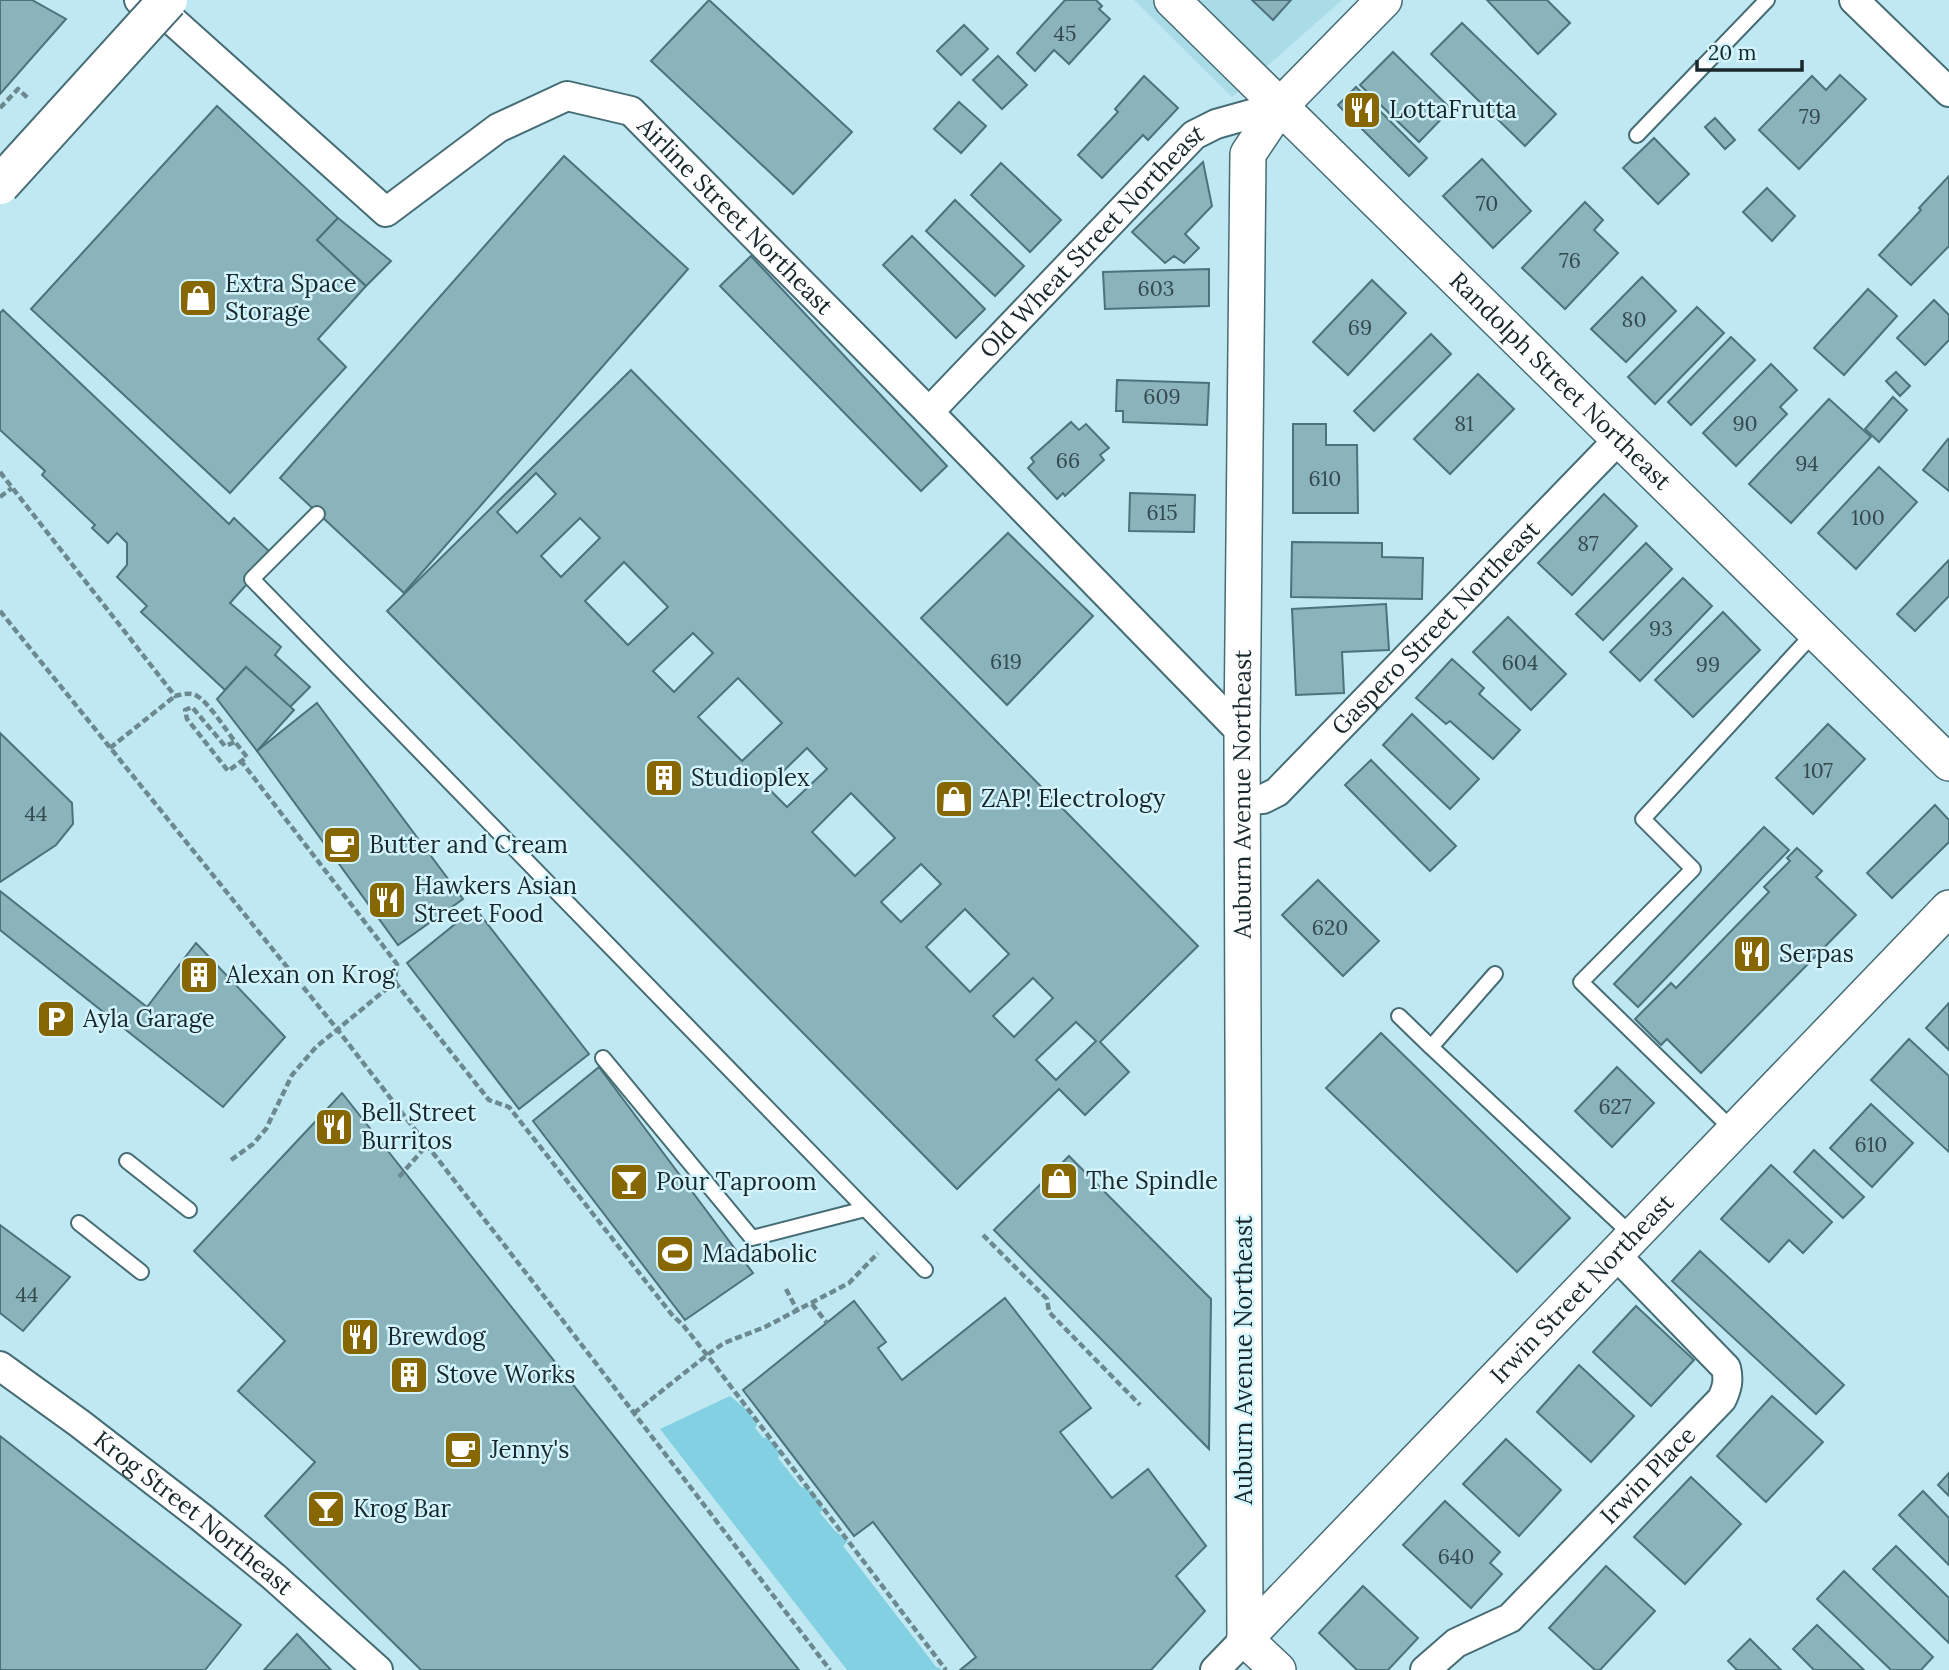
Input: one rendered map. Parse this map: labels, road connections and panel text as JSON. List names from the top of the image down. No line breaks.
{"streets":{"street":["Airline Street Northeast","Old Wheat Street Northeast","Randolph Street Northeast","Gaspero Street Northeast","Auburn Avenue Northeast","Irwin Street Northeast","Irwin Place","Krog Street Northeast"]},"crossings":[["Airline Street Northeast","Old Wheat Street Northeast"],["Airline Street Northeast","Auburn Avenue Northeast"],["Old Wheat Street Northeast","Randolph Street Northeast"],["Old Wheat Street Northeast","Auburn Avenue Northeast"],["Randolph Street Northeast","Gaspero Street Northeast"],["Randolph Street Northeast","Auburn Avenue Northeast"],["Gaspero Street Northeast","Auburn Avenue Northeast"],["Auburn Avenue Northeast","Irwin Street Northeast"],["Irwin Street Northeast","Irwin Place"]],"places":{"restaurant":["LottaFrutta","Hawkers Asian Street Food","Serpas","Bell Street Burritos","Brewdog"],"shop":["Extra Space Storage","ZAP! Electrology","The Spindle"],"building":["Studioplex","Alexan on Krog","Stove Works"],"cafe":["Butter and Cream","Jenny's"],"parking":["Ayla Garage"],"bar":["Pour Taproom","Krog Bar"],"sports":["Madabolic"]},"house_numbers":["45","79","70","76","603","80","69","609","81","90","66","94","610","615","100","87","93","619","604","99","107","44","620","627","610","44","640"],"scale_bar":"20 m"}
